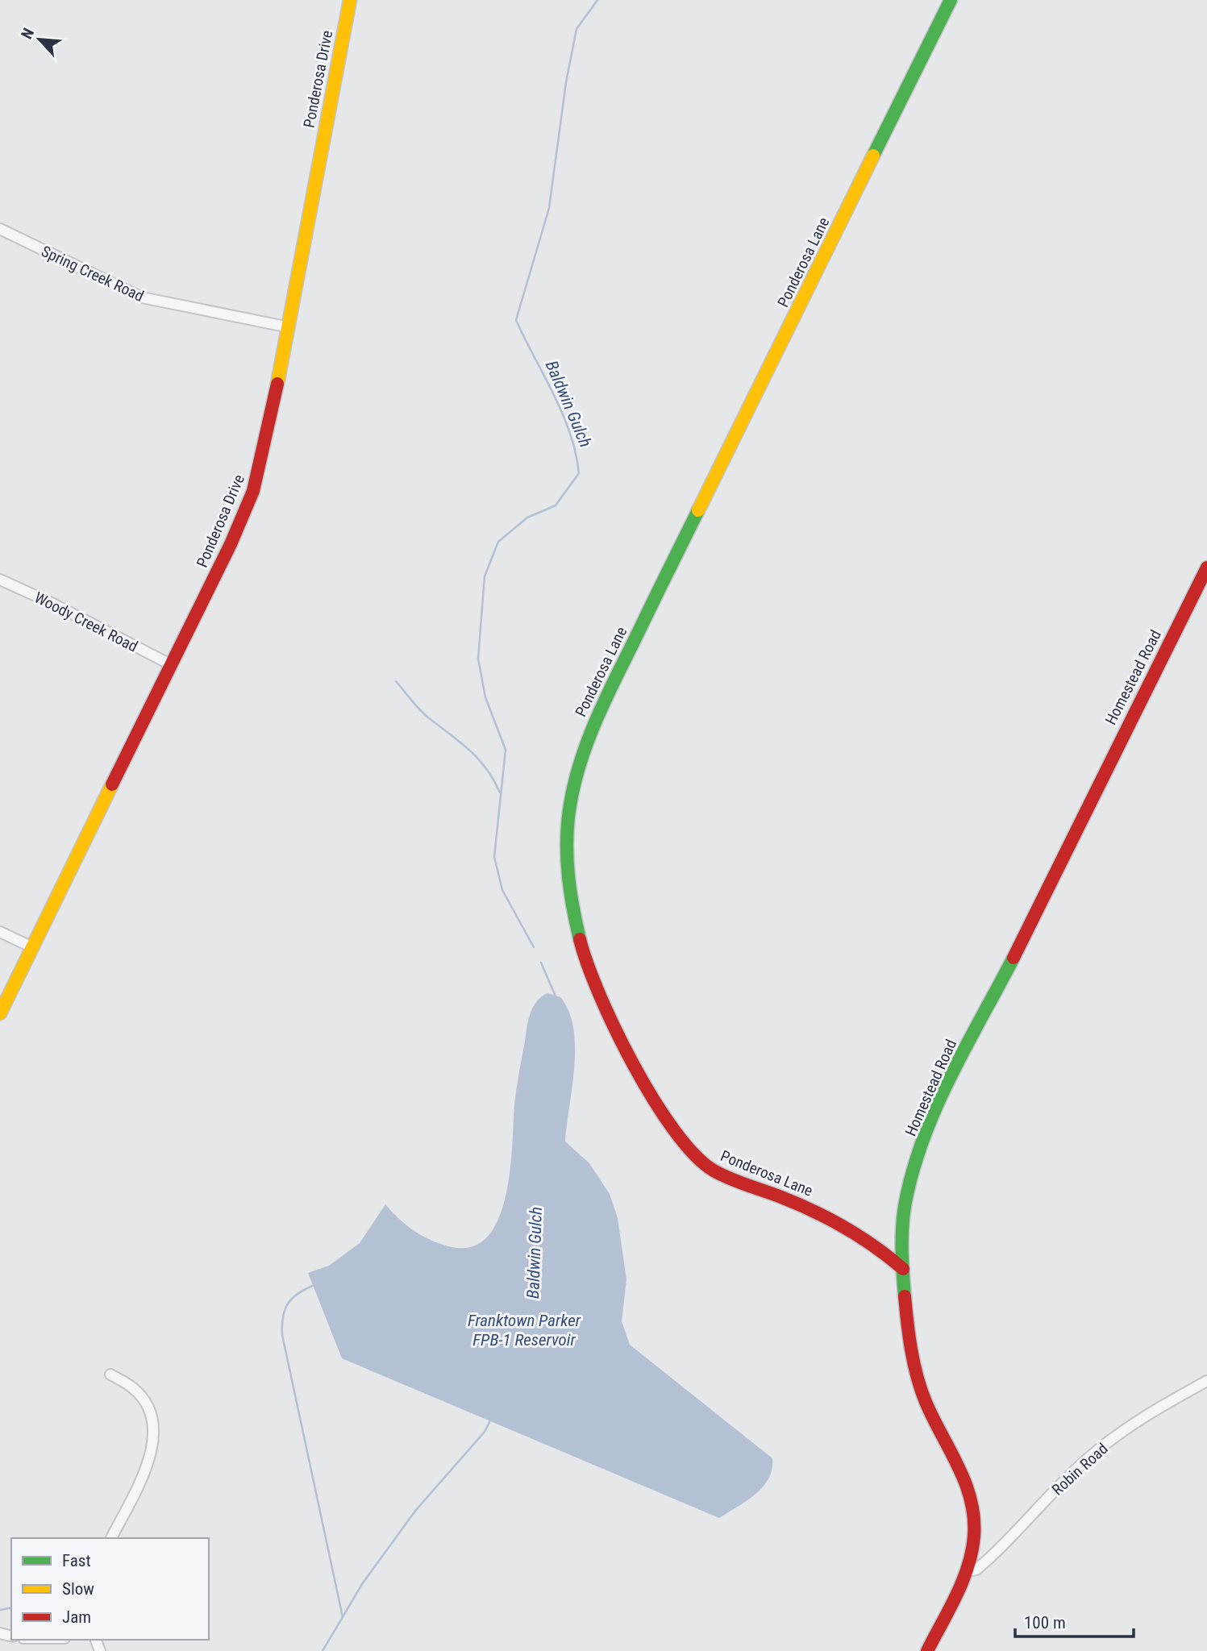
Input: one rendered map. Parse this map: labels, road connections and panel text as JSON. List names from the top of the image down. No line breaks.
{"streets":{"street":["Ponderosa Drive","Ponderosa Lane","Spring Creek Road","Woody Creek Road","Homestead Road","Robin Road"]},"crossings":[["Ponderosa Drive","Spring Creek Road"],["Ponderosa Drive","Woody Creek Road"],["Ponderosa Lane","Homestead Road"],["Homestead Road","Robin Road"]],"water":["Baldwin Gulch","Franktown Parker FPB-1 Reservoir"],"legend":["Fast","Slow","Jam"],"scale_bar":"100 m","north":"top left"}
